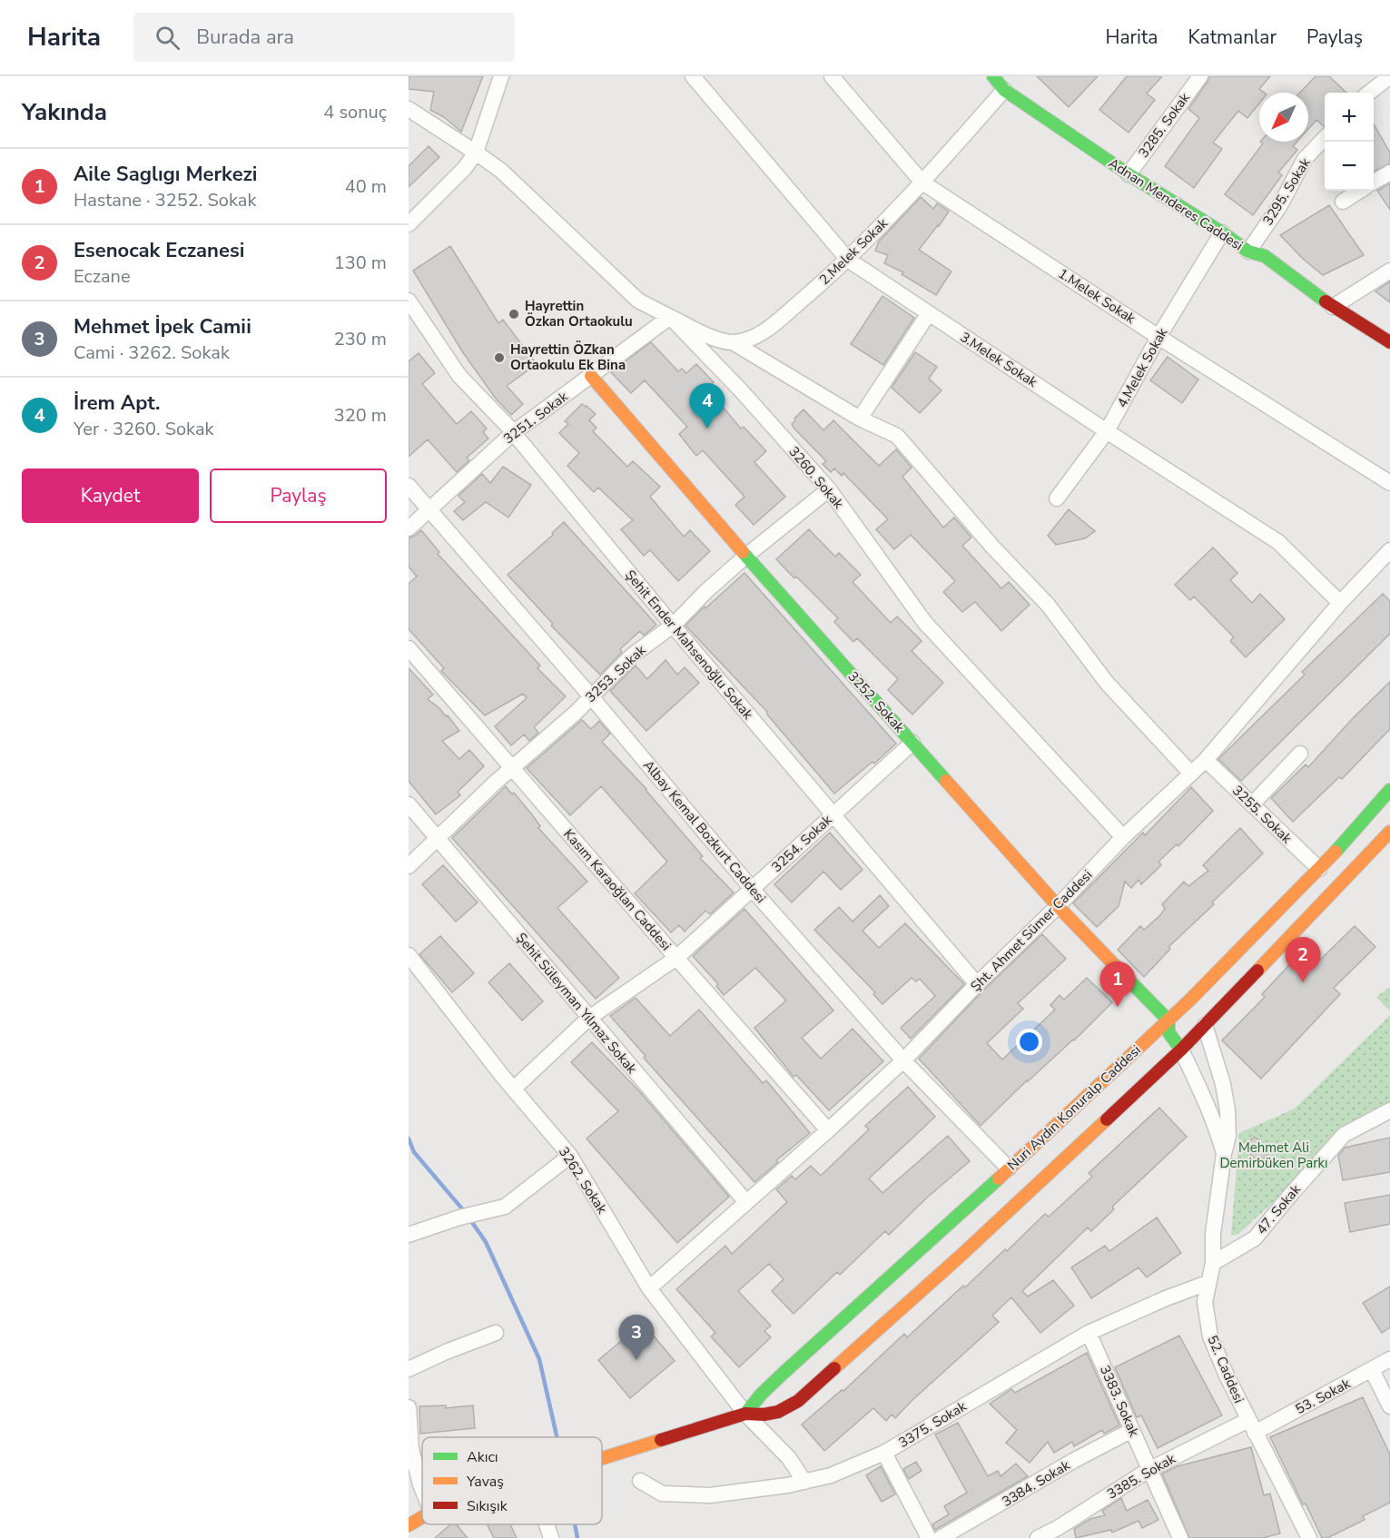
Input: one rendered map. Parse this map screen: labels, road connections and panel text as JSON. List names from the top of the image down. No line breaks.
{"streets":{"street":["3285. Sokak","3295. Sokak","Adnan Menderes Caddesi","2.Melek Sokak","1.Melek Sokak","3.Melek Sokak","4.Melek Sokak","3251. Sokak","3260. Sokak","Şehit Ender Mahsenoğlu Sokak","3253. Sokak","3252. Sokak","3255. Sokak","Albay Kemal Bozkurt Caddesi","3254. Sokak","Kasım Karaoğlan Caddesi","Şht. Ahmet Sümer Caddesi","Şehit Süleyman Yılmaz Sokak","Nuri Aydın Konuralp Caddesi","3262. Sokak","47. Sokak","52. Caddesi","53. Sokak","3383. Sokak","3375. Sokak","3385. Sokak","3384. Sokak"]},"crossings":[["3285. Sokak","Adnan Menderes Caddesi"],["3295. Sokak","Adnan Menderes Caddesi"],["Adnan Menderes Caddesi","2.Melek Sokak"],["Adnan Menderes Caddesi","4.Melek Sokak"],["2.Melek Sokak","1.Melek Sokak"],["2.Melek Sokak","3.Melek Sokak"],["1.Melek Sokak","4.Melek Sokak"],["3.Melek Sokak","4.Melek Sokak"],["3.Melek Sokak","Şht. Ahmet Sümer Caddesi"],["3251. Sokak","3260. Sokak"],["3251. Sokak","Şehit Ender Mahsenoğlu Sokak"],["3251. Sokak","3252. Sokak"],["3251. Sokak","Albay Kemal Bozkurt Caddesi"],["3260. Sokak","3253. Sokak"],["3260. Sokak","Şht. Ahmet Sümer Caddesi"],["Şehit Ender Mahsenoğlu Sokak","3253. Sokak"],["Şehit Ender Mahsenoğlu Sokak","3254. Sokak"],["Şehit Ender Mahsenoğlu Sokak","Şht. Ahmet Sümer Caddesi"],["3253. Sokak","3252. Sokak"],["3253. Sokak","Albay Kemal Bozkurt Caddesi"],["3253. Sokak","Kasım Karaoğlan Caddesi"],["3253. Sokak","Şehit Süleyman Yılmaz Sokak"],["3252. Sokak","3254. Sokak"],["3252. Sokak","Şht. Ahmet Sümer Caddesi"],["3252. Sokak","Nuri Aydın Konuralp Caddesi"],["3255. Sokak","Şht. Ahmet Sümer Caddesi"],["3255. Sokak","Nuri Aydın Konuralp Caddesi"],["Albay Kemal Bozkurt Caddesi","3254. Sokak"],["Albay Kemal Bozkurt Caddesi","Şht. Ahmet Sümer Caddesi"],["Albay Kemal Bozkurt Caddesi","Nuri Aydın Konuralp Caddesi"],["3254. Sokak","Kasım Karaoğlan Caddesi"],["3254. Sokak","Şehit Süleyman Yılmaz Sokak"],["3254. Sokak","3262. Sokak"],["Kasım Karaoğlan Caddesi","Şht. Ahmet Sümer Caddesi"],["Şht. Ahmet Sümer Caddesi","Şehit Süleyman Yılmaz Sokak"],["Şht. Ahmet Sümer Caddesi","3262. Sokak"],["Nuri Aydın Konuralp Caddesi","3262. Sokak"],["Nuri Aydın Konuralp Caddesi","52. Caddesi"],["3262. Sokak","3375. Sokak"],["47. Sokak","52. Caddesi"],["52. Caddesi","53. Sokak"],["52. Caddesi","3375. Sokak"],["52. Caddesi","3385. Sokak"],["53. Sokak","3385. Sokak"],["3383. Sokak","3375. Sokak"],["3383. Sokak","3385. Sokak"],["3383. Sokak","3384. Sokak"]],"parks":["Mehmet Ali Demirbüken Parkı"],"places":["Hayrettin Özkan Ortaokulu","Hayrettin ÖZkan Ortaokulu Ek Bina"],"legend":["Akıcı","Yavaş","Sıkışık"],"north":"bottom left","page":{"header":"Harita","search":"Burada ara","nav":["Harita","Katmanlar","Paylaş"],"heading":["Yakında","4 sonuç"],"map_buttons":["+","−"],"list":[{"mark":"1","name":"Aile Saglıgı Merkezi","note":"Hastane · 3252. Sokak","value":"40 m"},{"mark":"2","name":"Esenocak Eczanesi","note":"Eczane","value":"130 m"},{"mark":"3","name":"Mehmet İpek Camii","note":"Cami · 3262. Sokak","value":"230 m"},{"mark":"4","name":"İrem Apt.","note":"Yer · 3260. Sokak","value":"320 m"}],"pins":["4","2","1","3"],"buttons":["Kaydet","Paylaş"]}}
